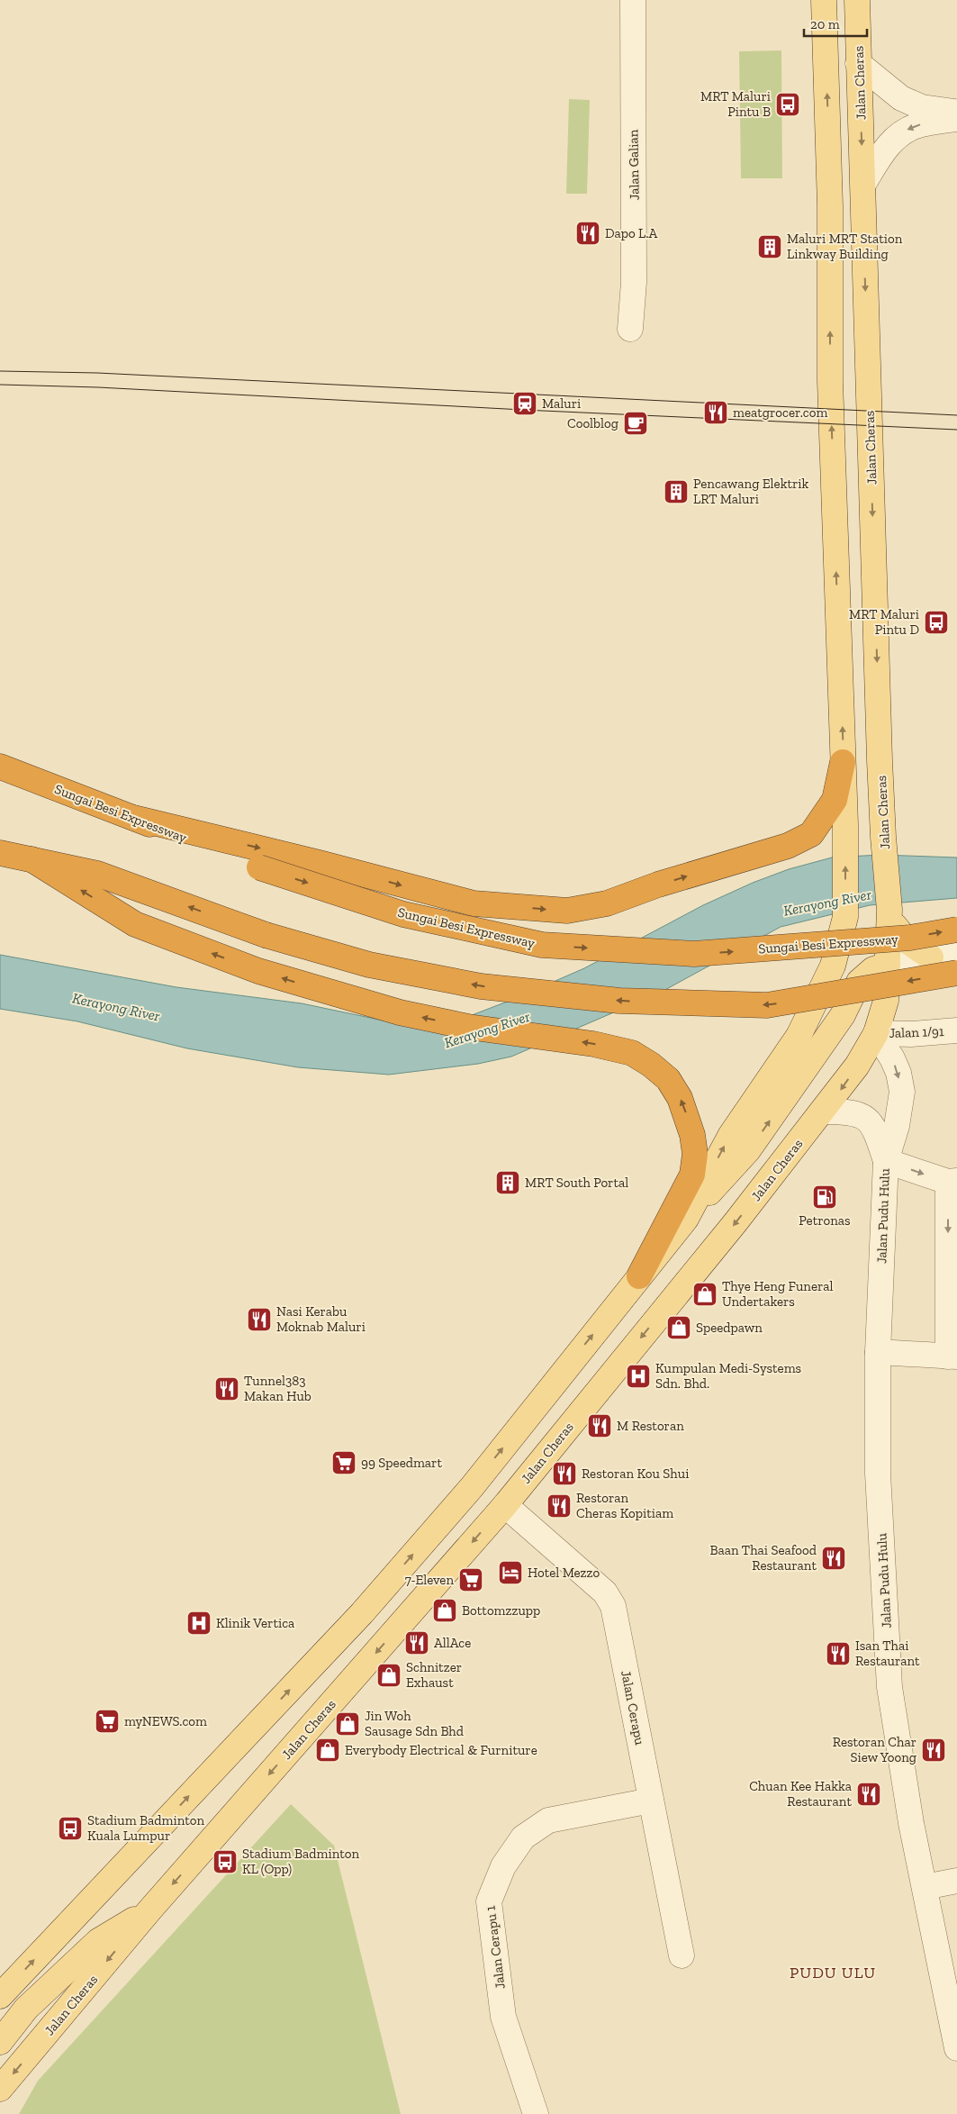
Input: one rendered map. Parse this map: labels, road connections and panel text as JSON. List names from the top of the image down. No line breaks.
{"streets":{"highway":["Sungai Besi Expressway"],"main road":["Jalan Cheras"],"street":["Jalan Galian","Jalan 1/91","Jalan Pudu Hulu","Jalan Cerapu","Jalan Cerapu 1"]},"crossings":[["Jalan Cheras","Jalan 1/91"],["Jalan Cheras","Jalan Pudu Hulu"],["Jalan Cheras","Jalan Cerapu"],["Jalan 1/91","Jalan Pudu Hulu"],["Jalan Cerapu","Jalan Cerapu 1"]],"districts":["PUDU ULU"],"water":["Kerayong River"],"places":{"bus stop":["MRT Maluri Pintu B","MRT Maluri Pintu D","Stadium Badminton Kuala Lumpur","Stadium Badminton KL (Opp)"],"restaurant":["Dapo L.A","meatgrocer.com","Nasi Kerabu Moknab Maluri","Tunnel383 Makan Hub","M Restoran","Restoran Kou Shui","Restoran Cheras Kopitiam","Baan Thai Seafood Restaurant","AllAce","Isan Thai Restaurant","Restoran Char Siew Yoong","Chuan Kee Hakka Restaurant"],"building":["Maluri MRT Station Linkway Building","Pencawang Elektrik LRT Maluri","MRT South Portal"],"station":["Maluri"],"cafe":["Coolblog"],"fuel station":["Petronas"],"shop":["Thye Heng Funeral Undertakers","Speedpawn","Bottomzzupp","Schnitzer Exhaust","Jin Woh Sausage Sdn Bhd","Everybody Electrical & Furniture"],"hospital":["Kumpulan Medi-Systems Sdn. Bhd.","Klinik Vertica"],"supermarket":["99 Speedmart","7-Eleven","myNEWS.com"],"hotel":["Hotel Mezzo"]},"scale_bar":"20 m"}
